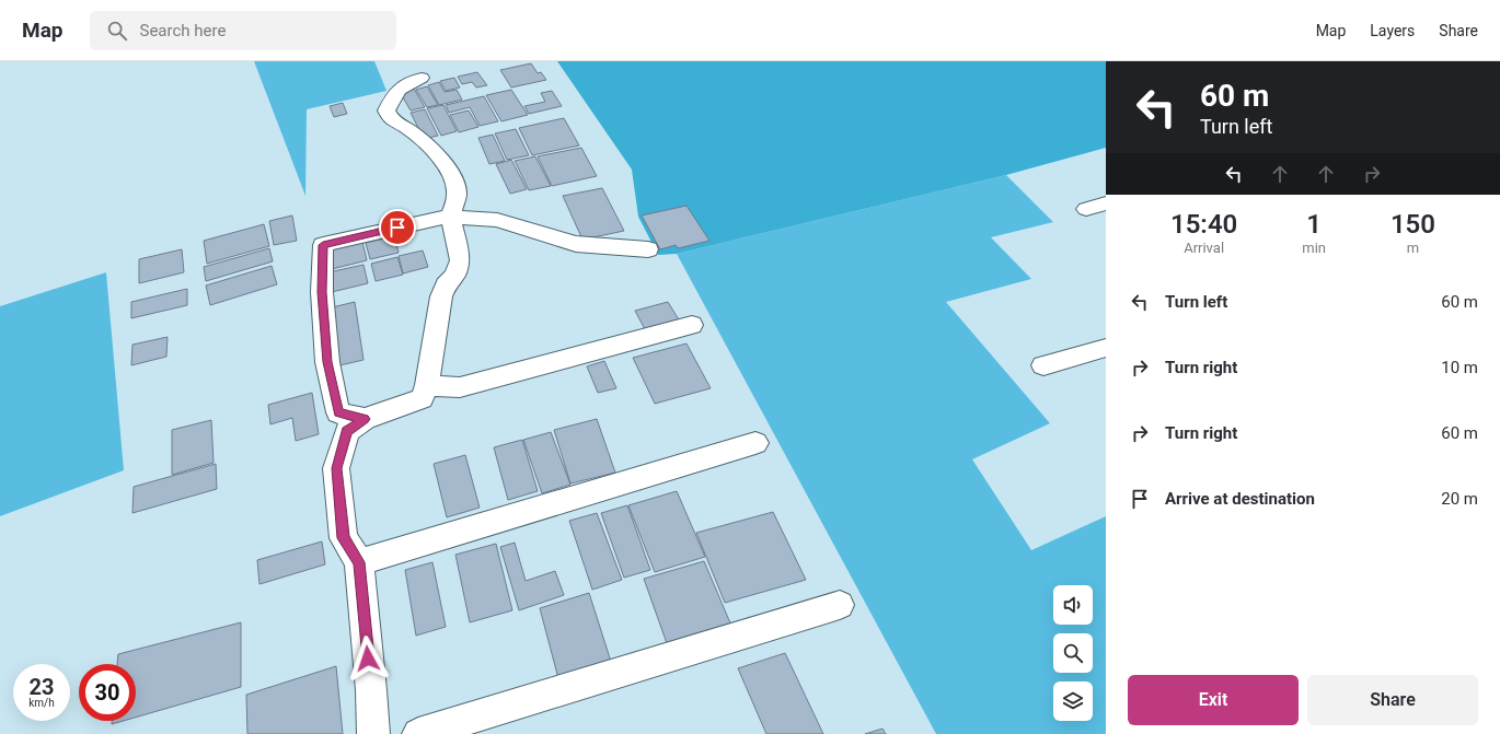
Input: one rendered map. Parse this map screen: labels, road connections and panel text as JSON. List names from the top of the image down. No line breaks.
{"page":{"header":"Map","search":"Search here","nav":["Map","Layers","Share"],"turn":["60 m","Turn left"],"eta":["15:40","Arrival","1","min","150","m"],"list":[{"name":"Turn left","value":"60 m"},{"name":"Turn right","value":"10 m"},{"name":"Turn right","value":"60 m"},{"name":"Arrive at destination","value":"20 m"}],"speed":"23 km/h","limit":"30","buttons":["Exit","Share"]}}
